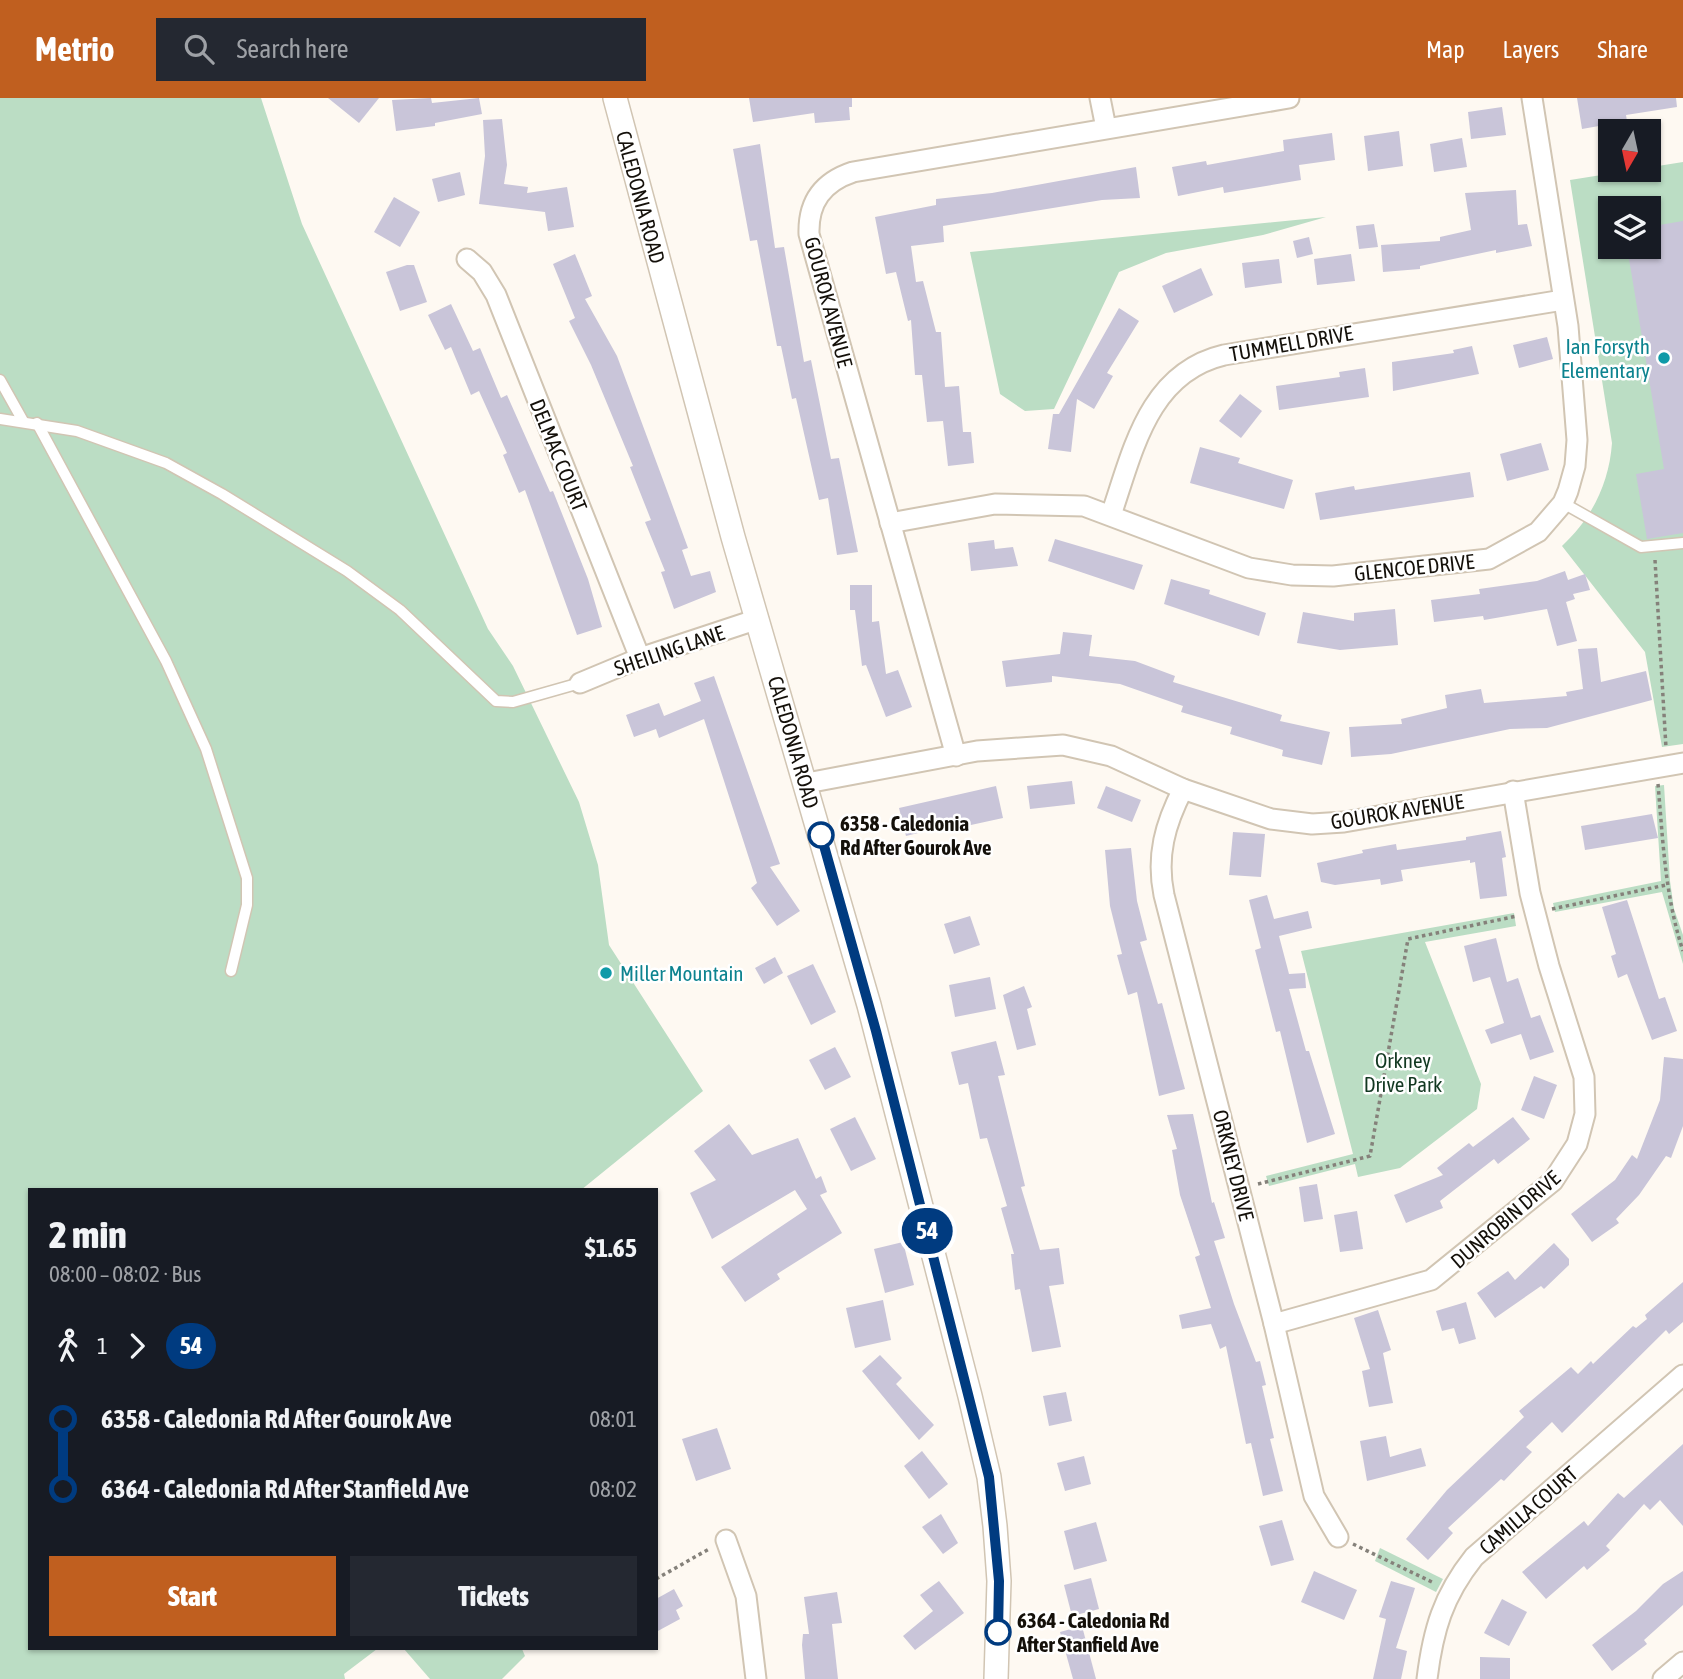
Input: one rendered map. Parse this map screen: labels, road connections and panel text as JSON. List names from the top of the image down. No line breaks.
{"streets":{"street":["CALEDONIA ROAD","GOUROK AVENUE","TUMMELL DRIVE","DELMAC COURT","GLENCOE DRIVE","SHEILING LANE","ORKNEY DRIVE","DUNROBIN DRIVE","CAMILLA COURT"]},"crossings":[["CALEDONIA ROAD","GOUROK AVENUE"],["CALEDONIA ROAD","SHEILING LANE"],["GOUROK AVENUE","GLENCOE DRIVE"],["GOUROK AVENUE","ORKNEY DRIVE"],["GOUROK AVENUE","DUNROBIN DRIVE"],["TUMMELL DRIVE","GLENCOE DRIVE"],["DELMAC COURT","SHEILING LANE"],["ORKNEY DRIVE","DUNROBIN DRIVE"]],"parks":["Orkney Drive Park"],"places":["Ian Forsyth Elementary","6358 - Caledonia Rd After Gourok Ave","Miller Mountain","6364 - Caledonia Rd After Stanfield Ave"],"lines":["bus line 54"],"north":"bottom","page":{"header":"Metrio","search":"Search here","nav":["Map","Layers","Share"],"on_map":"54","heading":["2 min","08:00 – 08:02 · Bus","$1.65"],"legs":["1","54"],"list":[{"name":"6358 - Caledonia Rd After Gourok Ave","value":"08:01"},{"name":"6364 - Caledonia Rd After Stanfield Ave","value":"08:02"}],"buttons":["Start","Tickets"]}}
